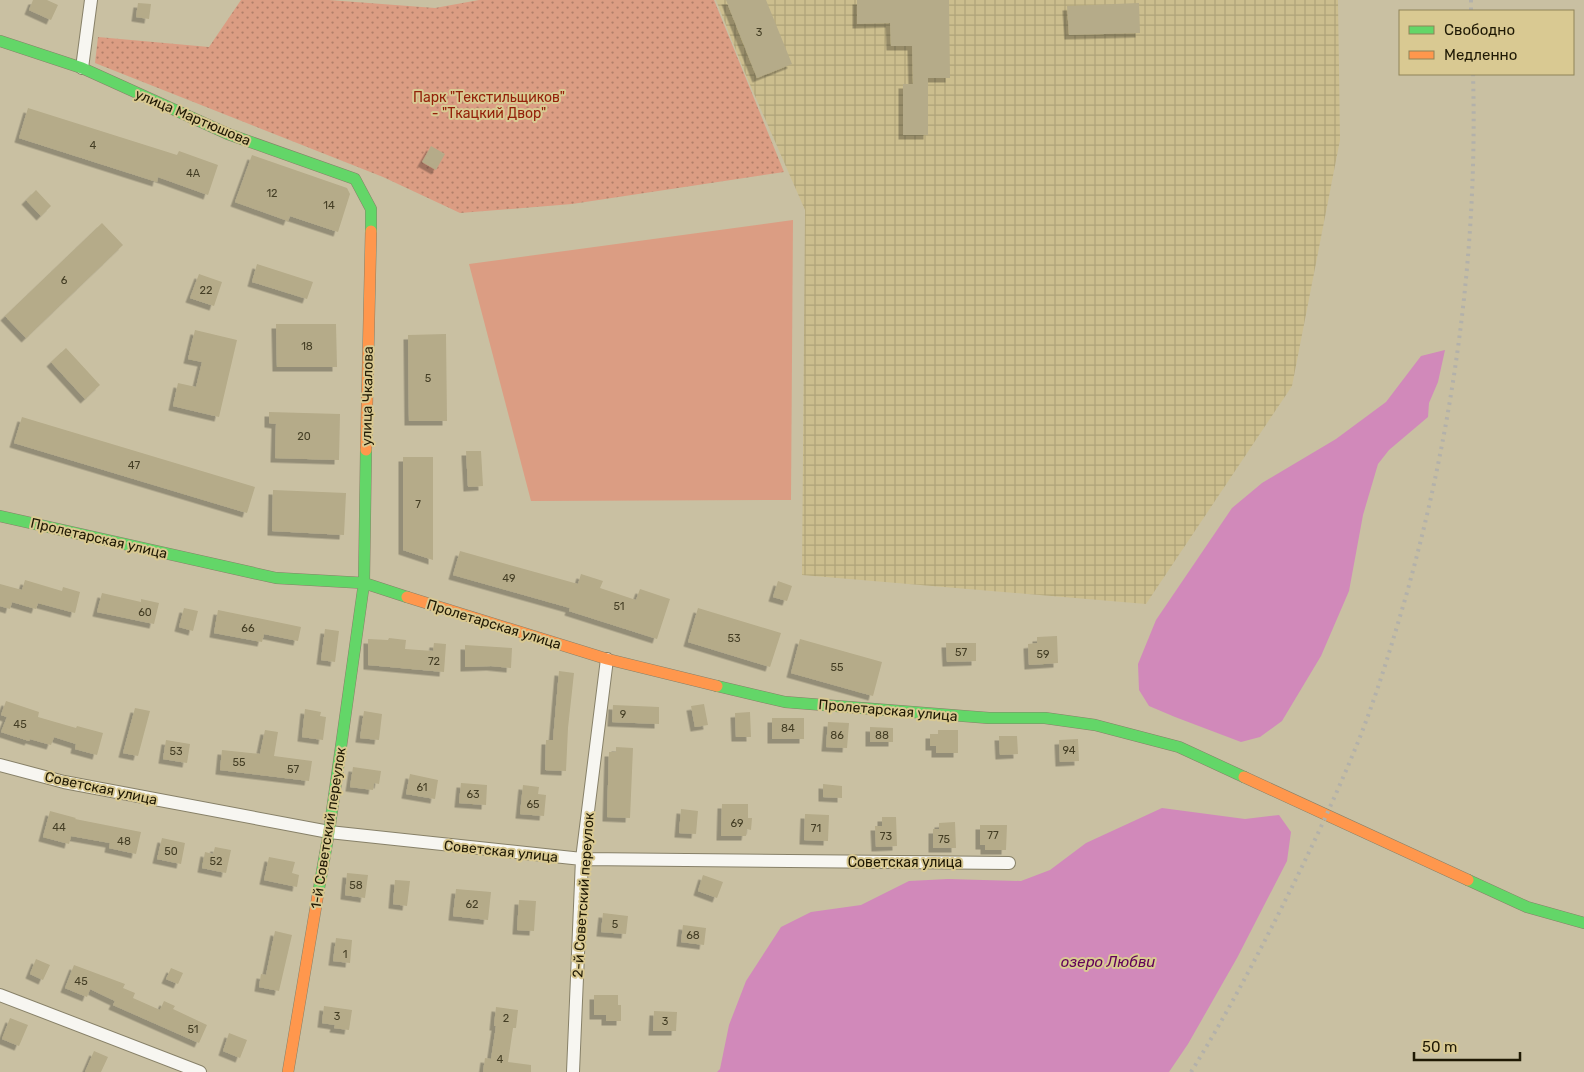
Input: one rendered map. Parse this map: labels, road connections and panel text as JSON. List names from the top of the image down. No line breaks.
{"streets":{"street":["улица Мартюшова","улица Чкалова","Пролетарская улица","Советская улица","1-й Советский переулок","2-й Советский переулок"]},"crossings":[["улица Мартюшова","улица Чкалова"],["улица Чкалова","Пролетарская улица"],["улица Чкалова","1-й Советский переулок"],["Пролетарская улица","1-й Советский переулок"],["Пролетарская улица","2-й Советский переулок"],["Советская улица","1-й Советский переулок"],["Советская улица","2-й Советский переулок"]],"water":["озеро Любви"],"parks":["Парк \"Текстильщиков\" - \"Ткацкий Двор\""],"house_numbers":["3","4","4А","12","14","6","22","18","5","20","47","7","49","51","60","66","53","57","59","72","55","9","45","84","86","88","94","53","55","57","61","63","65","69","44","71","77","73","75","48","50","52","58","62","5","68","1","45","3","2","3","51","4"],"legend":["Свободно","Медленно"],"scale_bar":"50 m"}
